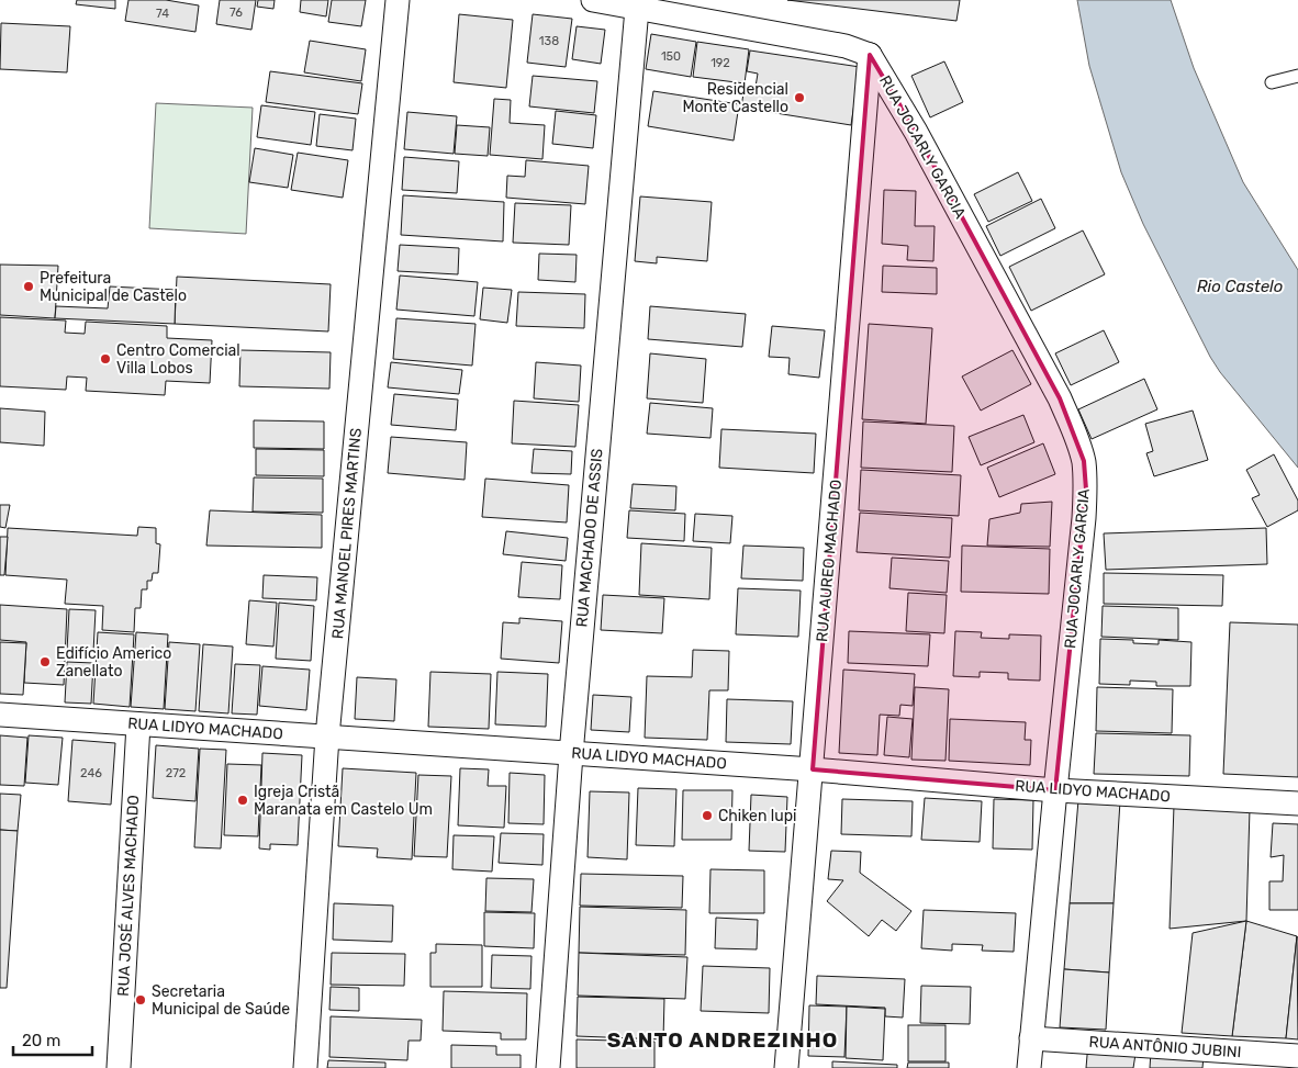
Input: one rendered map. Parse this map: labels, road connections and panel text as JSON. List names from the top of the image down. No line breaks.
{"streets":{"street":["RUA JOCARLY GARCIA","RUA MANOEL PIRES MARTINS","RUA MACHADO DE ASSIS","RUA AUREO MACHADO","RUA LIDYO MACHADO","RUA JOSÉ ALVES MACHADO","RUA ANTÔNIO JUBINI"]},"crossings":[["RUA JOCARLY GARCIA","RUA AUREO MACHADO"],["RUA JOCARLY GARCIA","RUA LIDYO MACHADO"],["RUA JOCARLY GARCIA","RUA ANTÔNIO JUBINI"],["RUA MANOEL PIRES MARTINS","RUA LIDYO MACHADO"],["RUA MACHADO DE ASSIS","RUA LIDYO MACHADO"],["RUA AUREO MACHADO","RUA LIDYO MACHADO"],["RUA LIDYO MACHADO","RUA JOSÉ ALVES MACHADO"]],"districts":["SANTO ANDREZINHO"],"water":["Rio Castelo"],"places":["Residencial Monte Castello","Prefeitura Municipal de Castelo","Centro Comercial Villa Lobos","Edifício Americo Zanellato","Igreja Cristã Maranata em Castelo Um","Chiken lupi","Secretaria Municipal de Saúde"],"house_numbers":["76","74","138","150","192","246","272"],"scale_bar":"20 m"}
